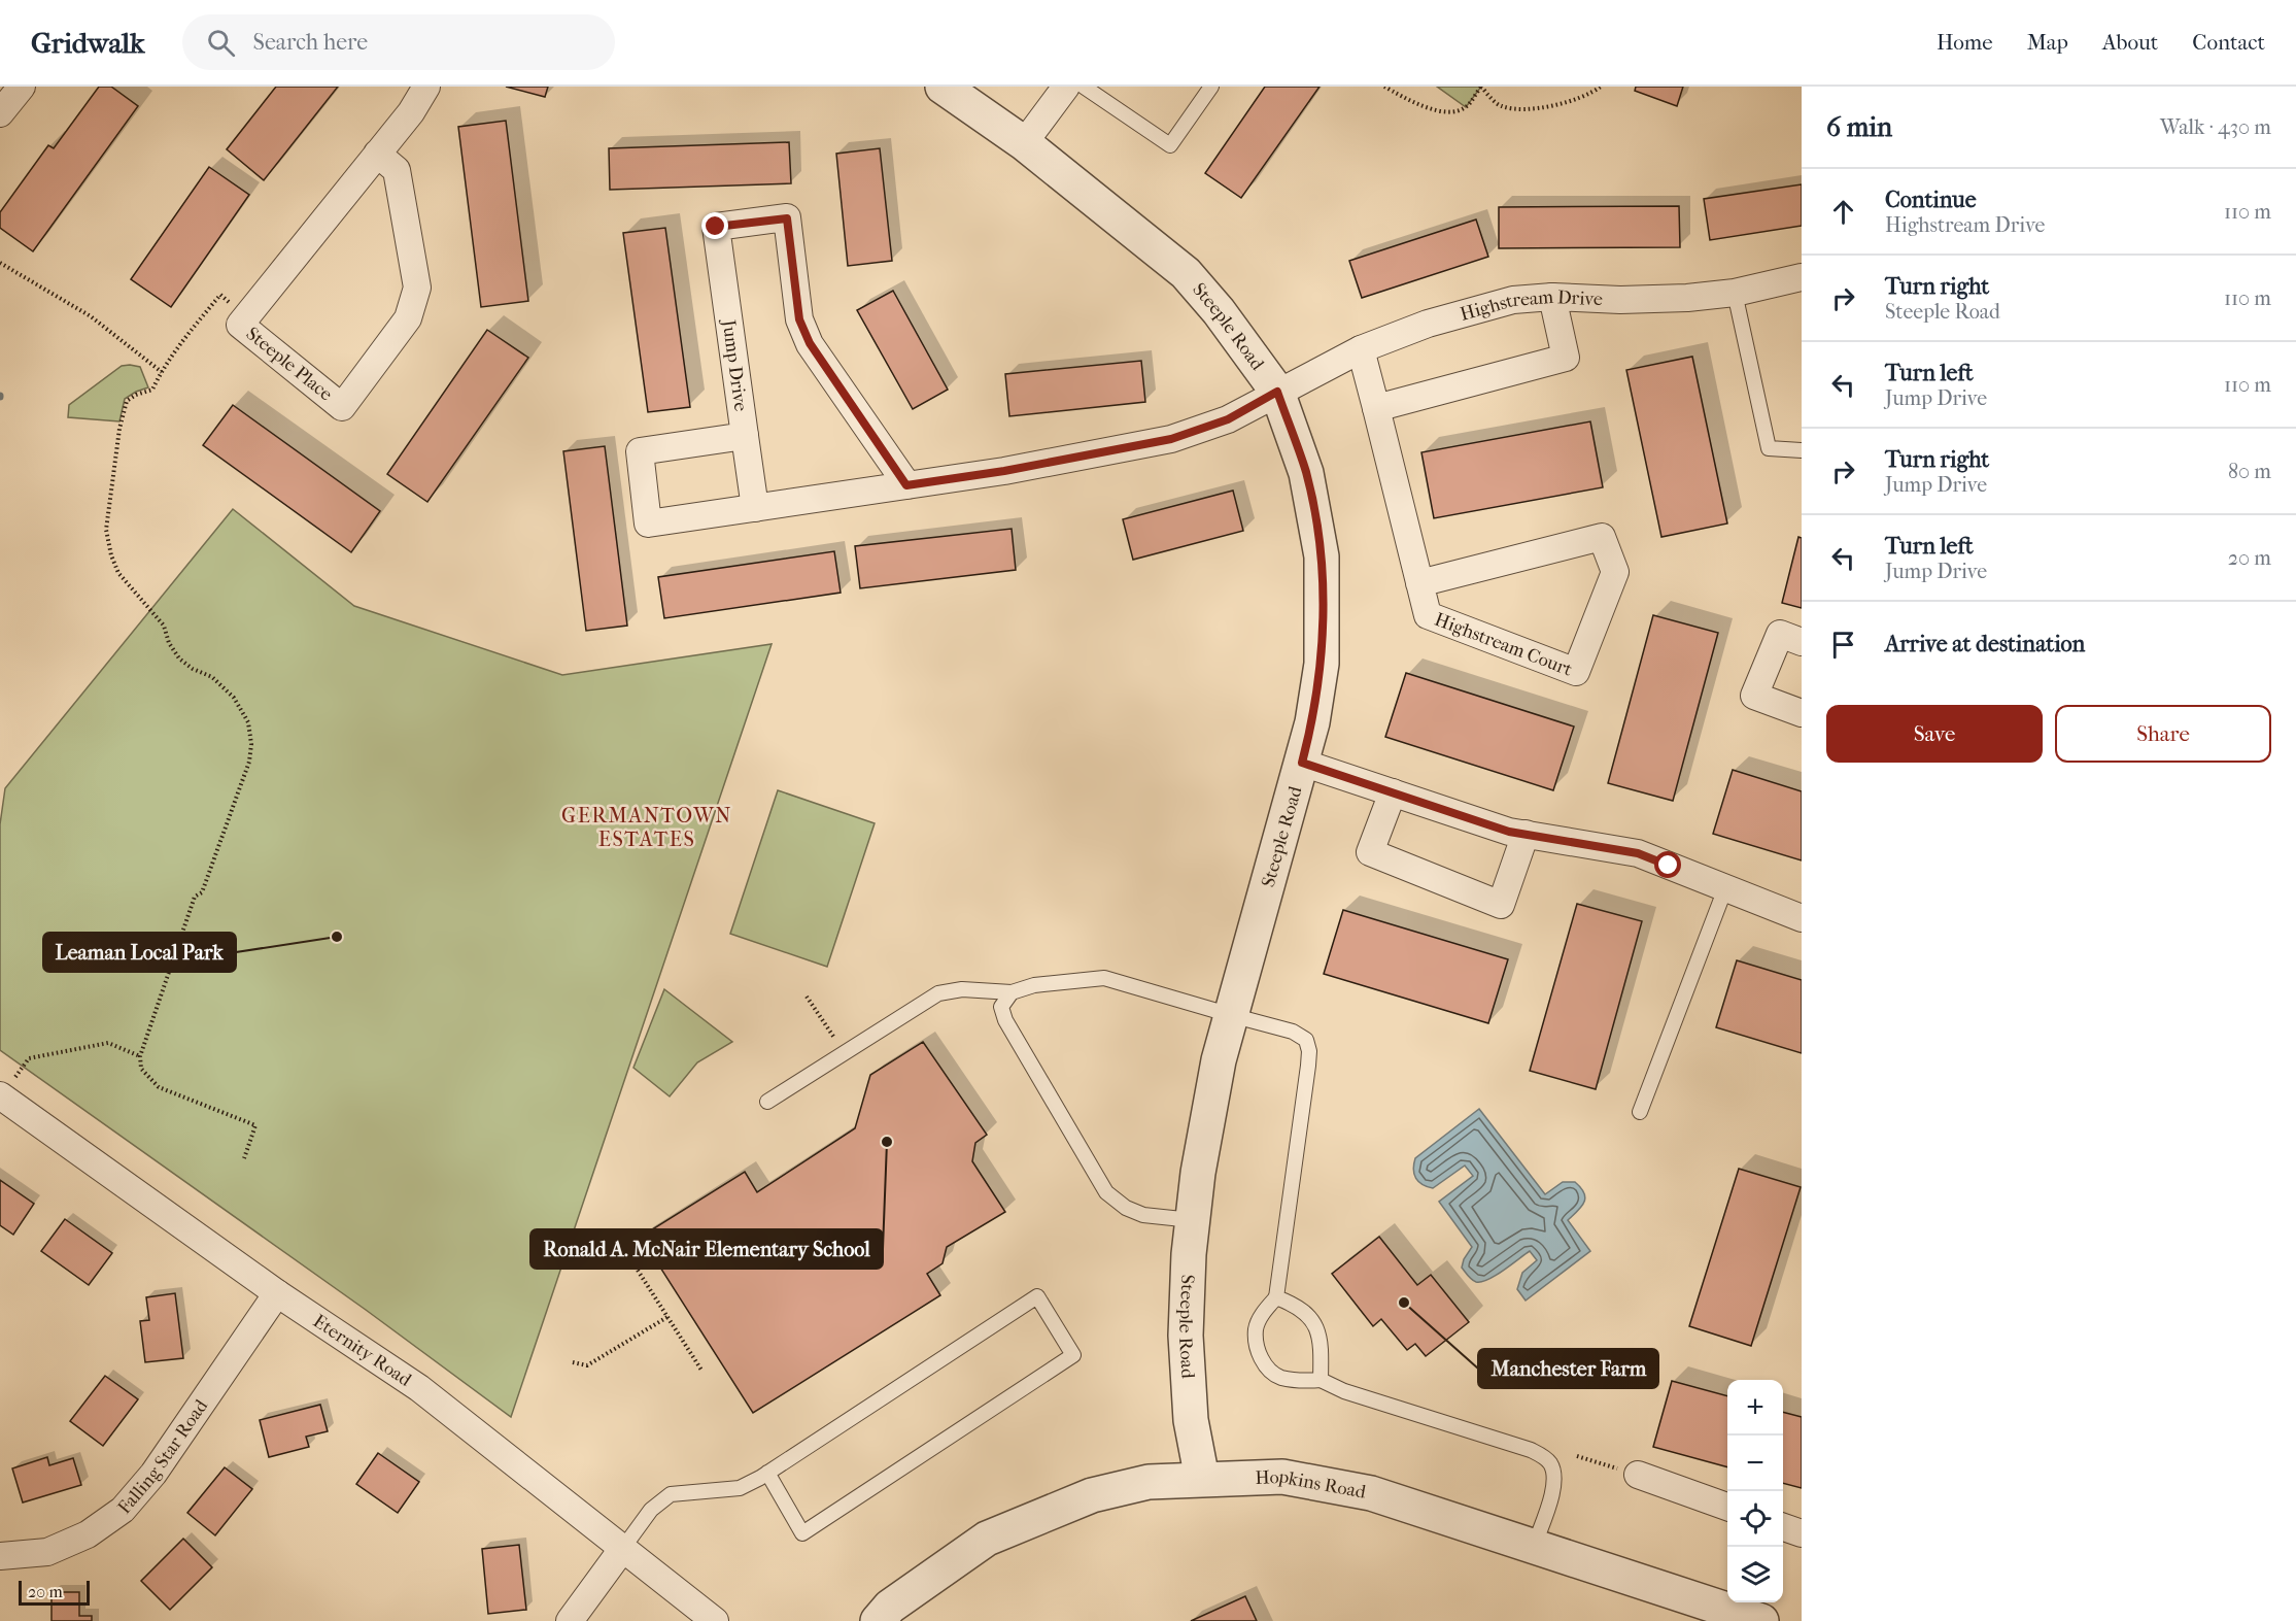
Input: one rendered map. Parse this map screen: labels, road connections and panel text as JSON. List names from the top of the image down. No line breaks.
{"streets":{"street":["Highstream Drive","Steeple Road","Steeple Place","Jump Drive","Highstream Court","Eternity Road","Falling Star Road","Hopkins Road"]},"crossings":[["Highstream Drive","Steeple Road"],["Highstream Drive","Jump Drive"],["Highstream Drive","Highstream Court"],["Steeple Road","Jump Drive"],["Steeple Road","Hopkins Road"],["Eternity Road","Falling Star Road"]],"districts":["GERMANTOWN ESTATES"],"places":["Leaman Local Park","Ronald A. McNair Elementary School","Manchester Farm"],"scale_bar":"20 m","page":{"header":"Gridwalk","search":"Search here","nav":["Home","Map","About","Contact"],"heading":["6 min","Walk · 430 m"],"list":[["Continue","Highstream Drive","110 m"],["Turn right","Steeple Road","110 m"],["Turn left","Jump Drive","110 m"],["Turn right","Jump Drive","80 m"],["Turn left","Jump Drive","20 m"],"Arrive at destination"],"buttons":["Save","Share"],"map_buttons":["+","−"],"scale":"20 m"}}
